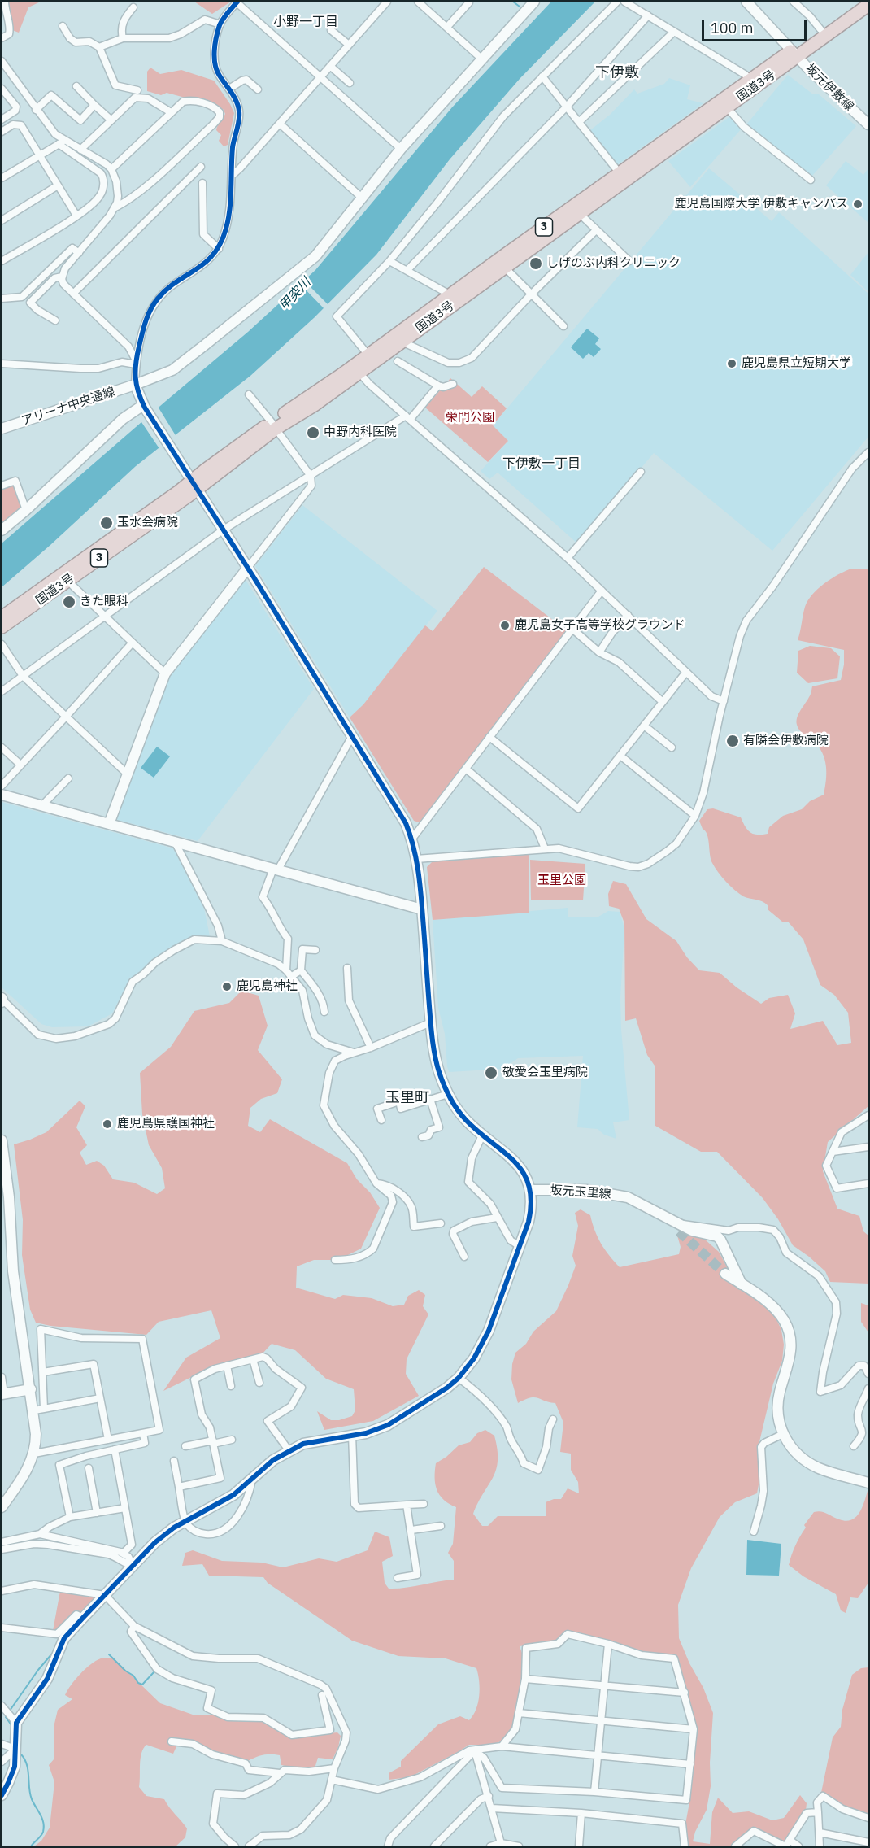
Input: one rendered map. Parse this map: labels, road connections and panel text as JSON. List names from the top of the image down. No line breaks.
{"streets":{"highway":["国道3号","3"],"street":["坂元伊敷線","アリーナ中央通線","坂元玉里線"]},"crossings":[["国道3号","坂元伊敷線"]],"districts":["小野一丁目","下伊敷","下伊敷一丁目","玉里町"],"water":["甲突川"],"parks":["栄門公園","玉里公園"],"places":["鹿児島国際大学 伊敷キャンパス","しげのぶ内科クリニック","鹿児島県立短期大学","中野内科医院","玉水会病院","きた眼科","鹿児島女子高等学校グラウンド","有隣会伊敷病院","鹿児島神社","敬愛会玉里病院","鹿児島県護国神社"],"scale_bar":"100 m"}
